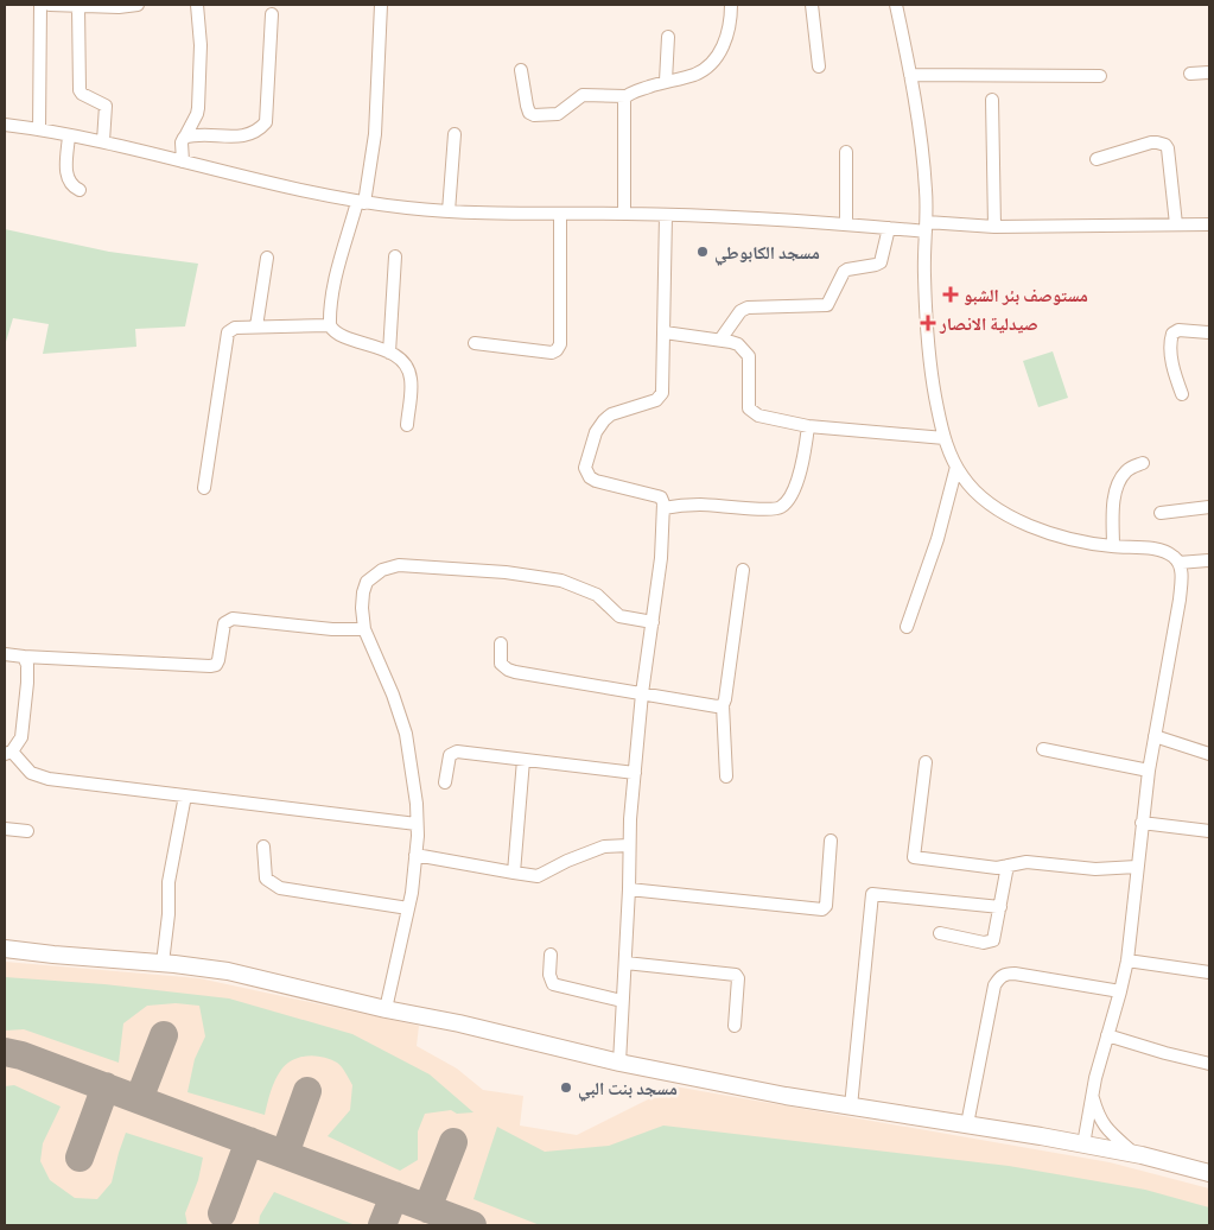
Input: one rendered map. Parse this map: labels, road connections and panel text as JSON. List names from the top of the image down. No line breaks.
{"places":{"other":["مسجد الكابوطي","مسجد بنت البي"],"health":["مستوصف بئر الشبو","صيدلية الانصار"]}}
